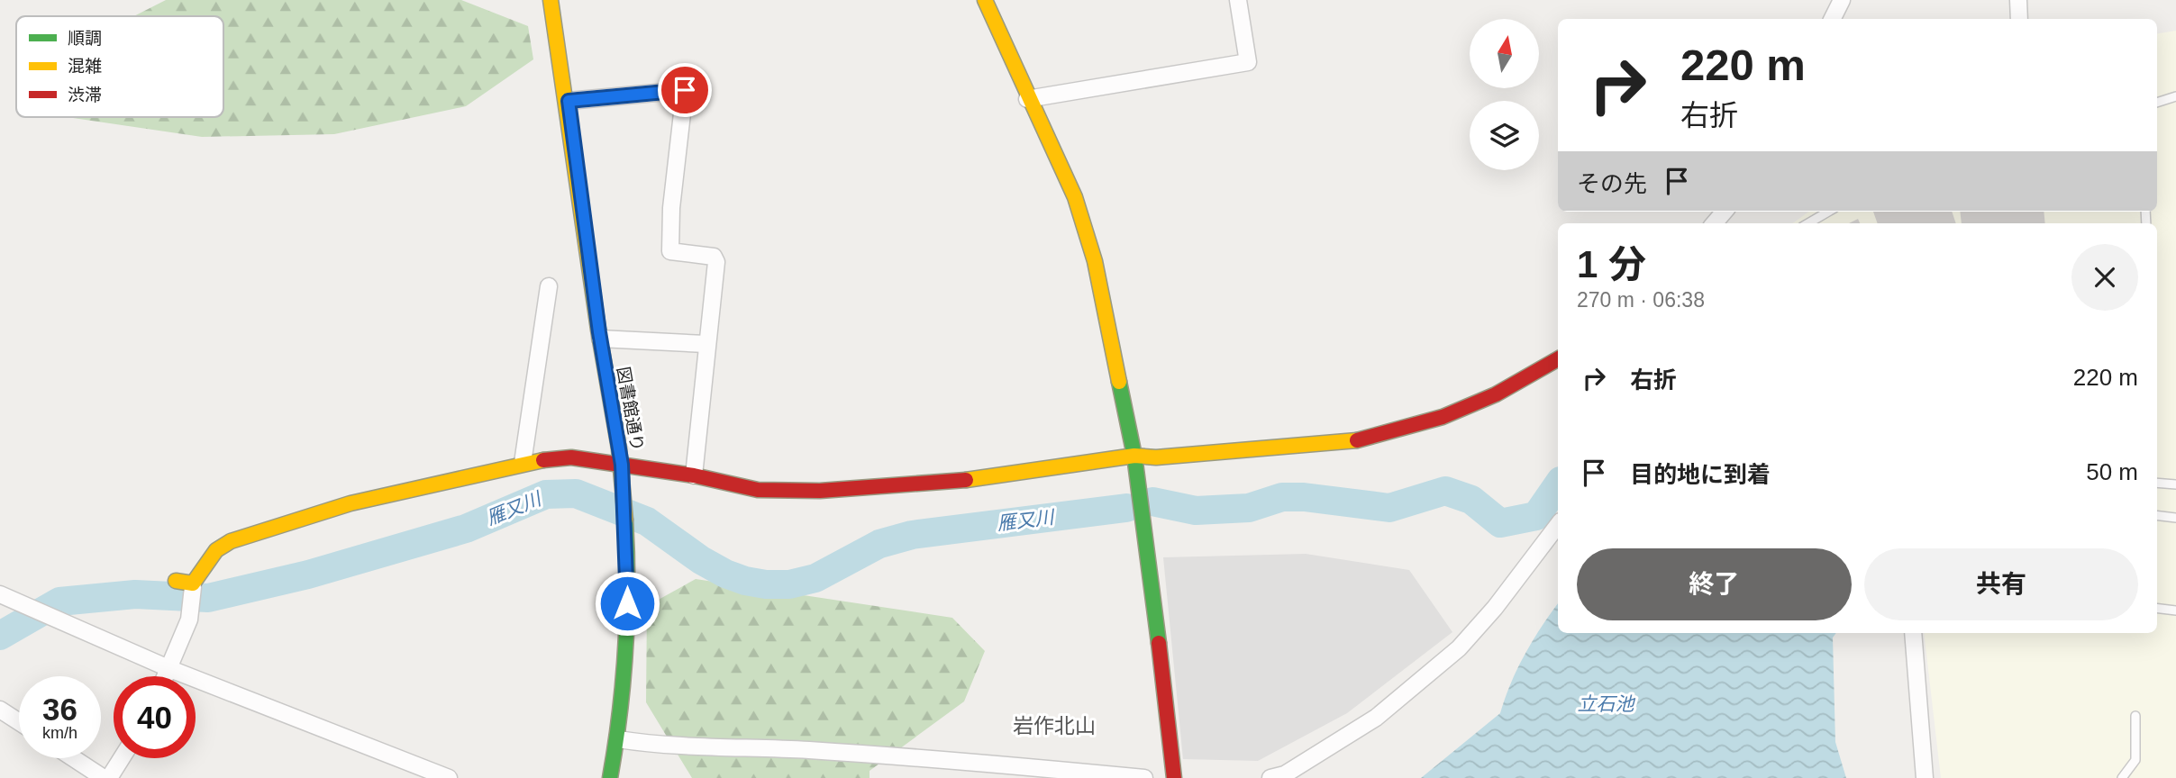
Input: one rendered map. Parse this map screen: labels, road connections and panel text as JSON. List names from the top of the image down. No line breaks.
{"streets":{"street":["図書館通り"]},"districts":["岩作北山"],"water":["雁又川","立石池"],"legend":["順調","混雑","渋滞"],"north":"top","page":{"turn":["220 m","右折"],"then":"その先","heading":["1 分","270 m · 06:38"],"list":[{"name":"右折","value":"220 m"},{"name":"目的地に到着","value":"50 m"}],"buttons":["終了","共有"],"speed":"36 km/h","limit":"40"}}
